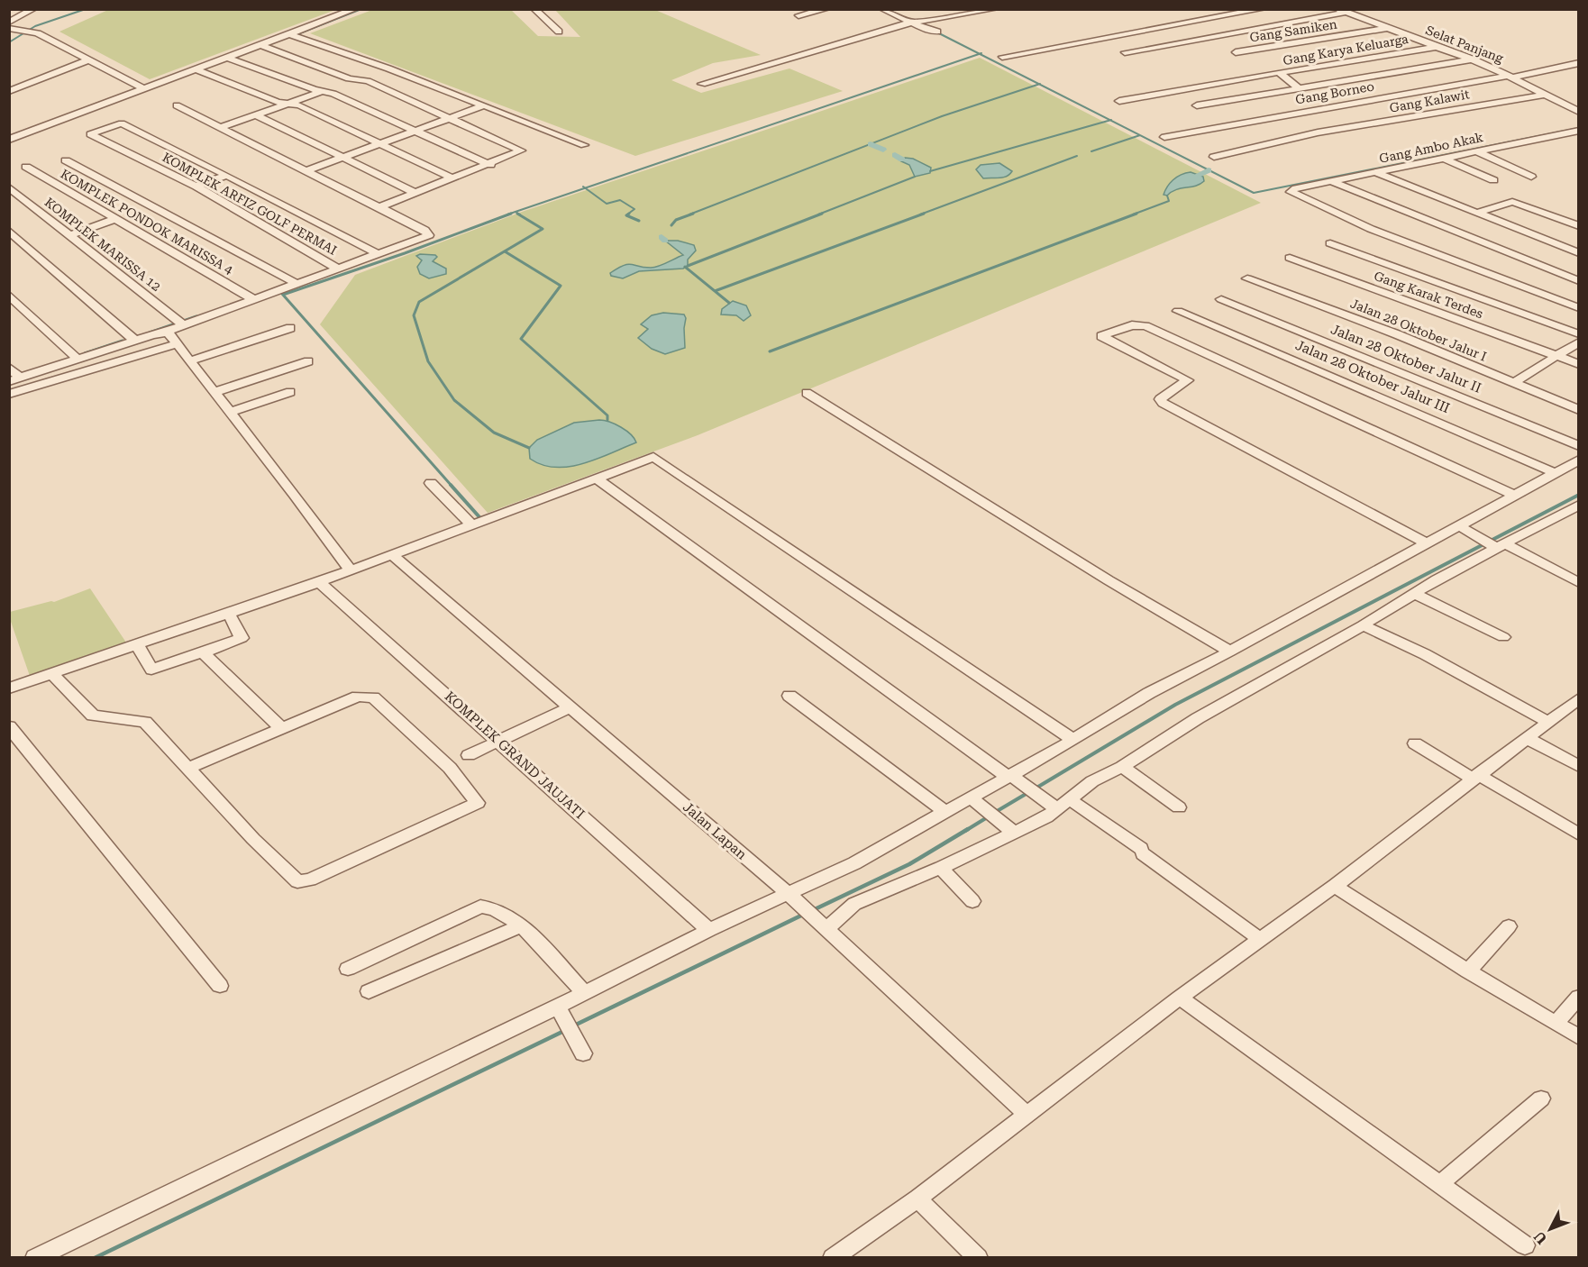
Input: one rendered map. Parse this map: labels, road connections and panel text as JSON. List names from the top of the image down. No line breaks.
{"streets":{"street":["Gang Samiken","Selat Panjang","Gang Karya Keluarga","Gang Borneo","Gang Kalawit","Gang Ambo Akak","KOMPLEK ARFIZ GOLF PERMAI","KOMPLEK PONDOK MARISSA 4","KOMPLEK MARISSA 12","Gang Karak Terdes","Jalan 28 Oktober Jalur I","Jalan 28 Oktober Jalur II","Jalan 28 Oktober Jalur III","KOMPLEK GRAND JAUJATI","Jalan Lapan"]},"crossings":[["Gang Samiken","Selat Panjang"],["Selat Panjang","Gang Karya Keluarga"],["Selat Panjang","Gang Borneo"],["Selat Panjang","Gang Kalawit"]],"north":"bottom left"}
